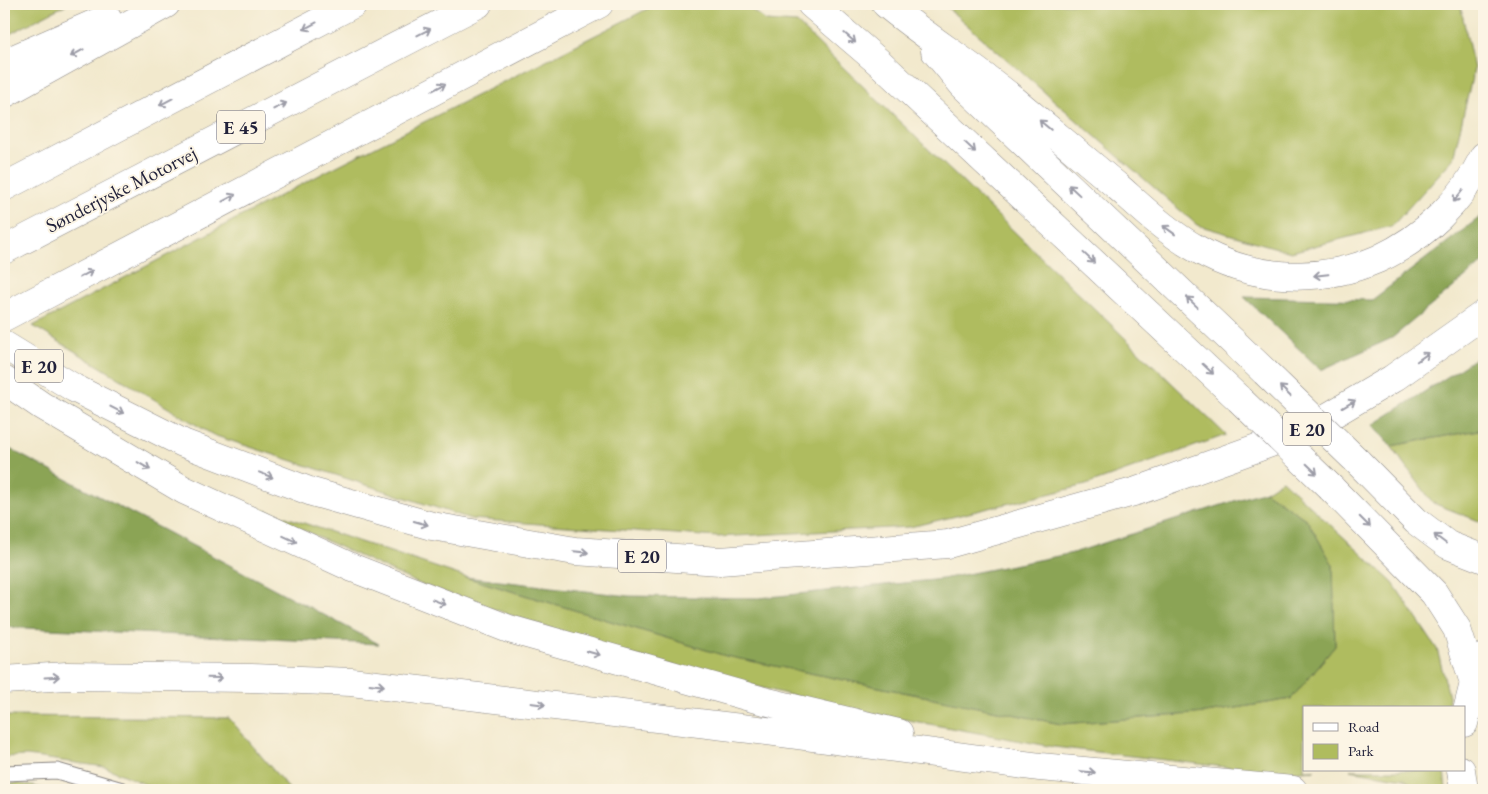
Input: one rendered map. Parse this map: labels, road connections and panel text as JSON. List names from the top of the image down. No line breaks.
{"streets":{"main road":["E 45","Sønderjyske Motorvej","E 20"]},"legend":["Road","Park"]}
